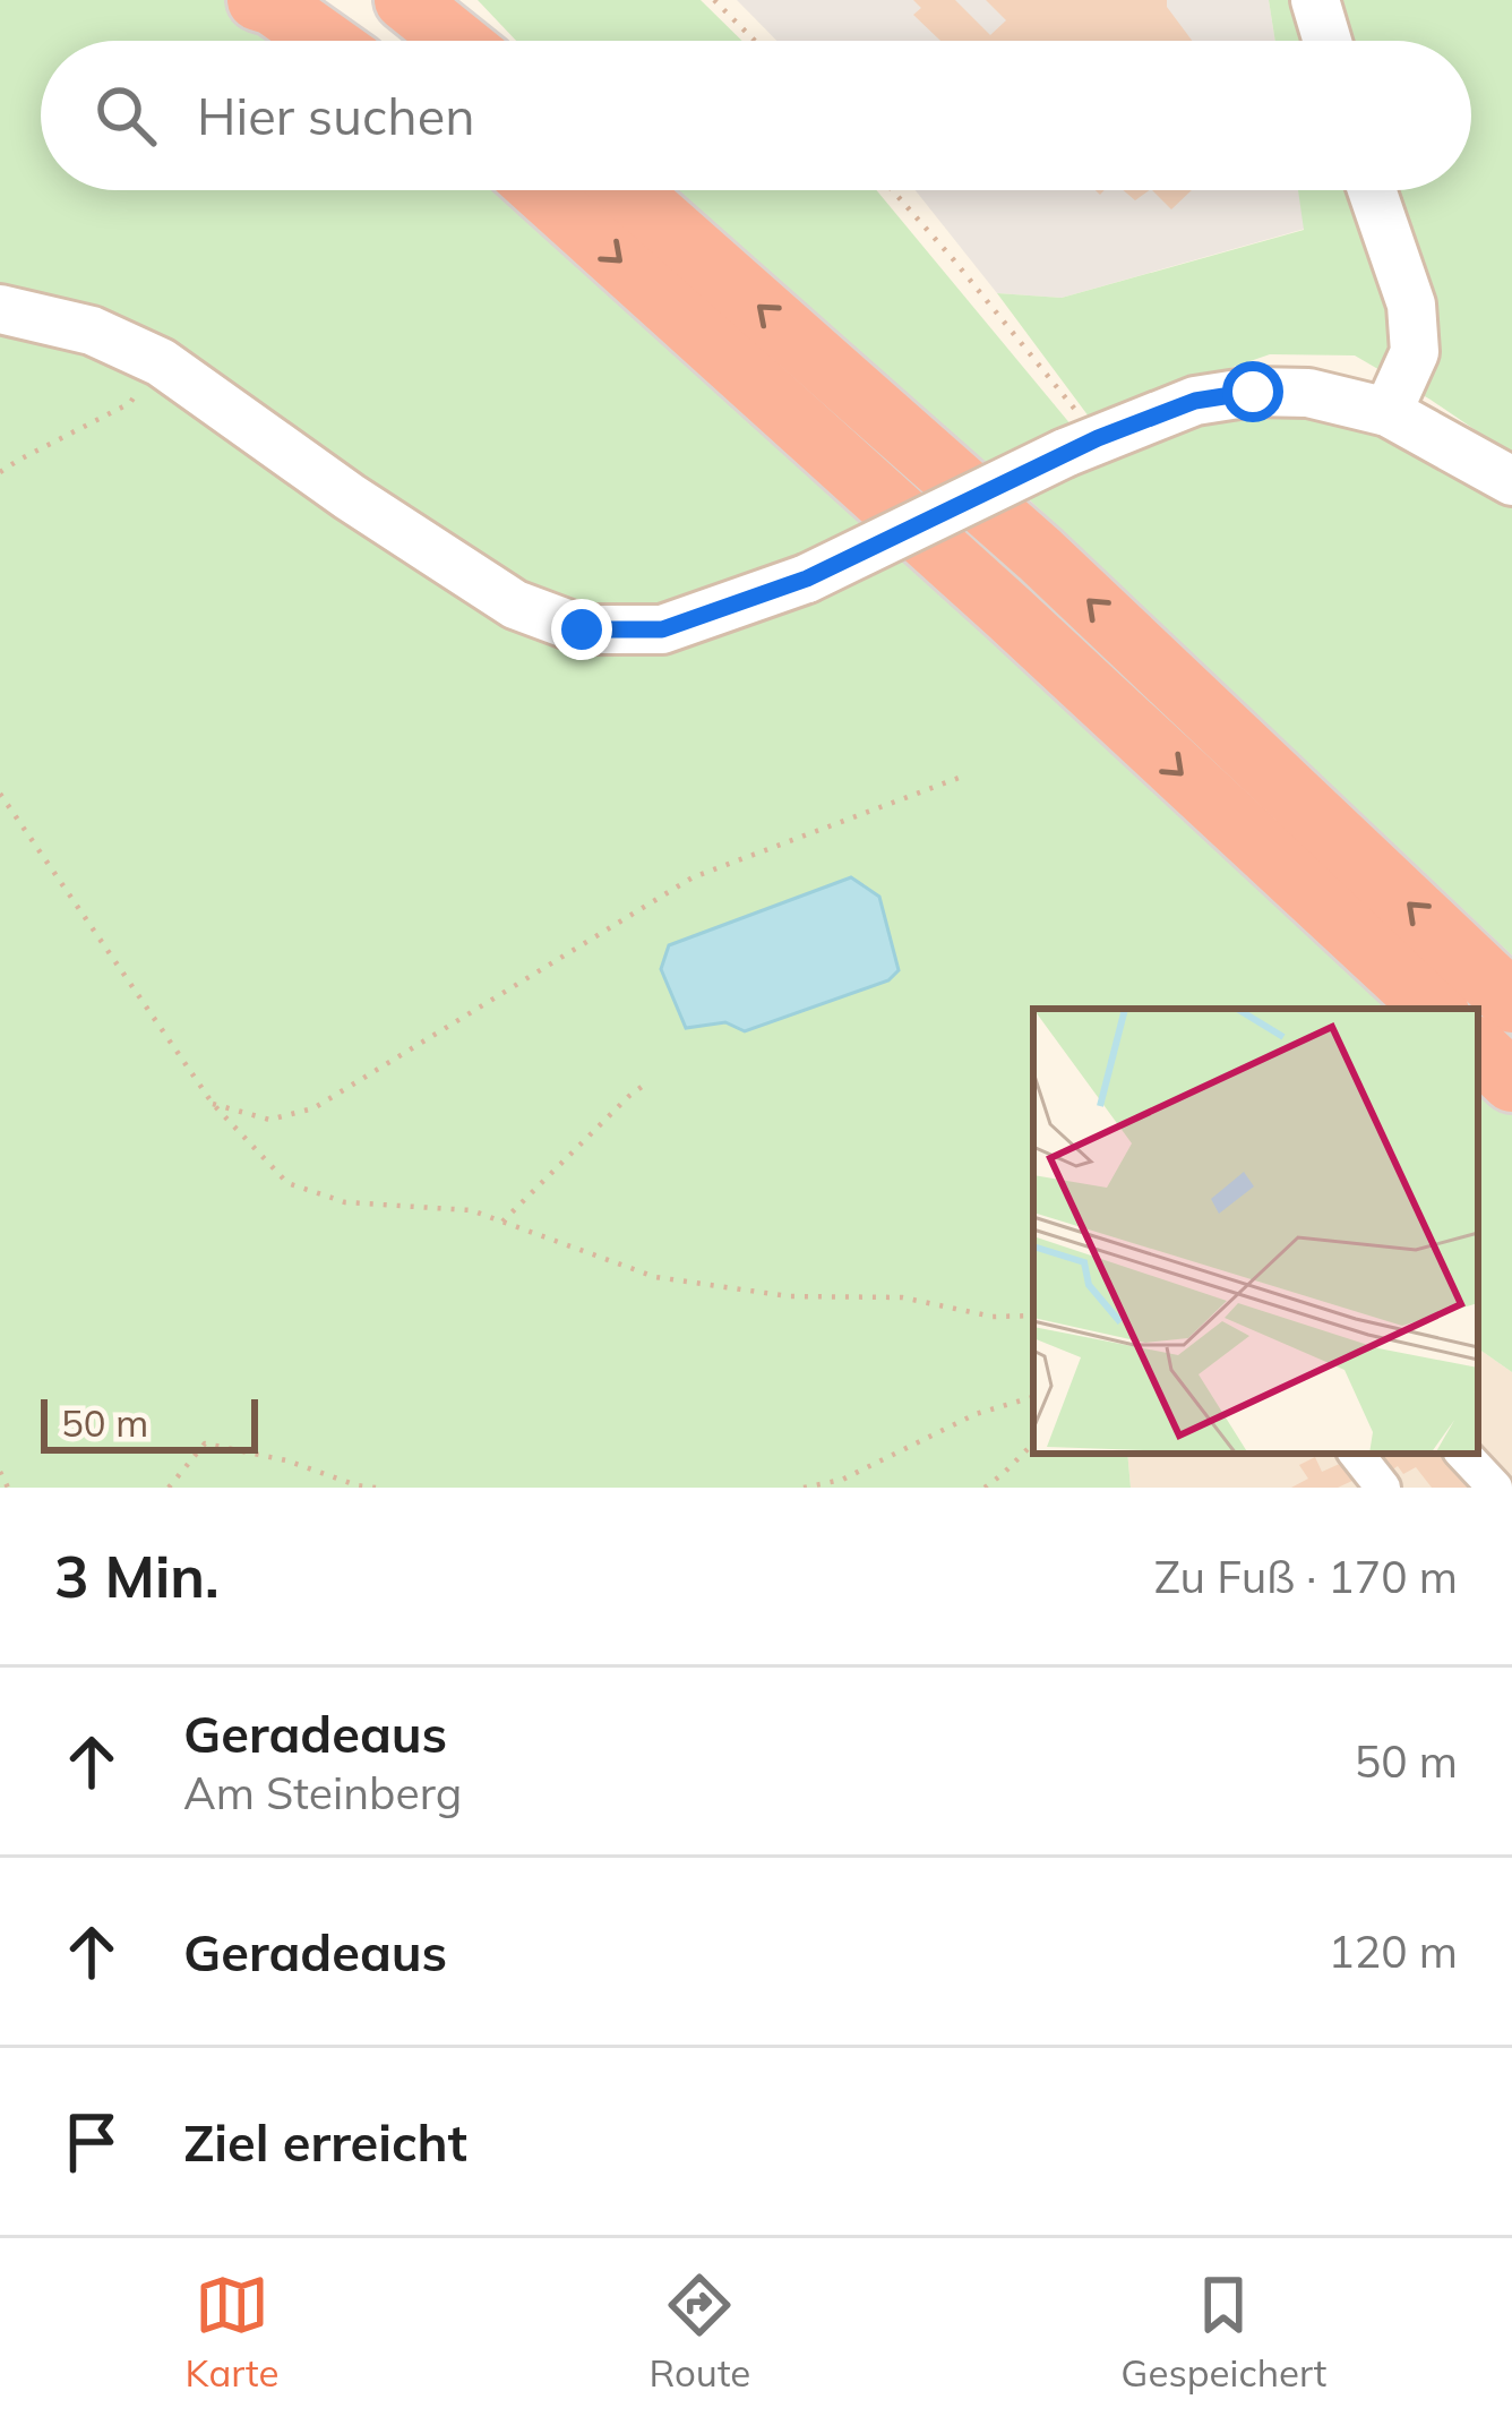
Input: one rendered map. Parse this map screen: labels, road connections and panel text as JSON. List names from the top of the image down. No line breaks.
{"scale_bar":"50 m","page":{"search":"Hier suchen","scale":"50 m","heading":["3 Min.","Zu Fuß · 170 m"],"list":[["Geradeaus","Am Steinberg","50 m"],["Geradeaus","120 m"],"Ziel erreicht"],"nav":["Karte","Route","Gespeichert"]}}
